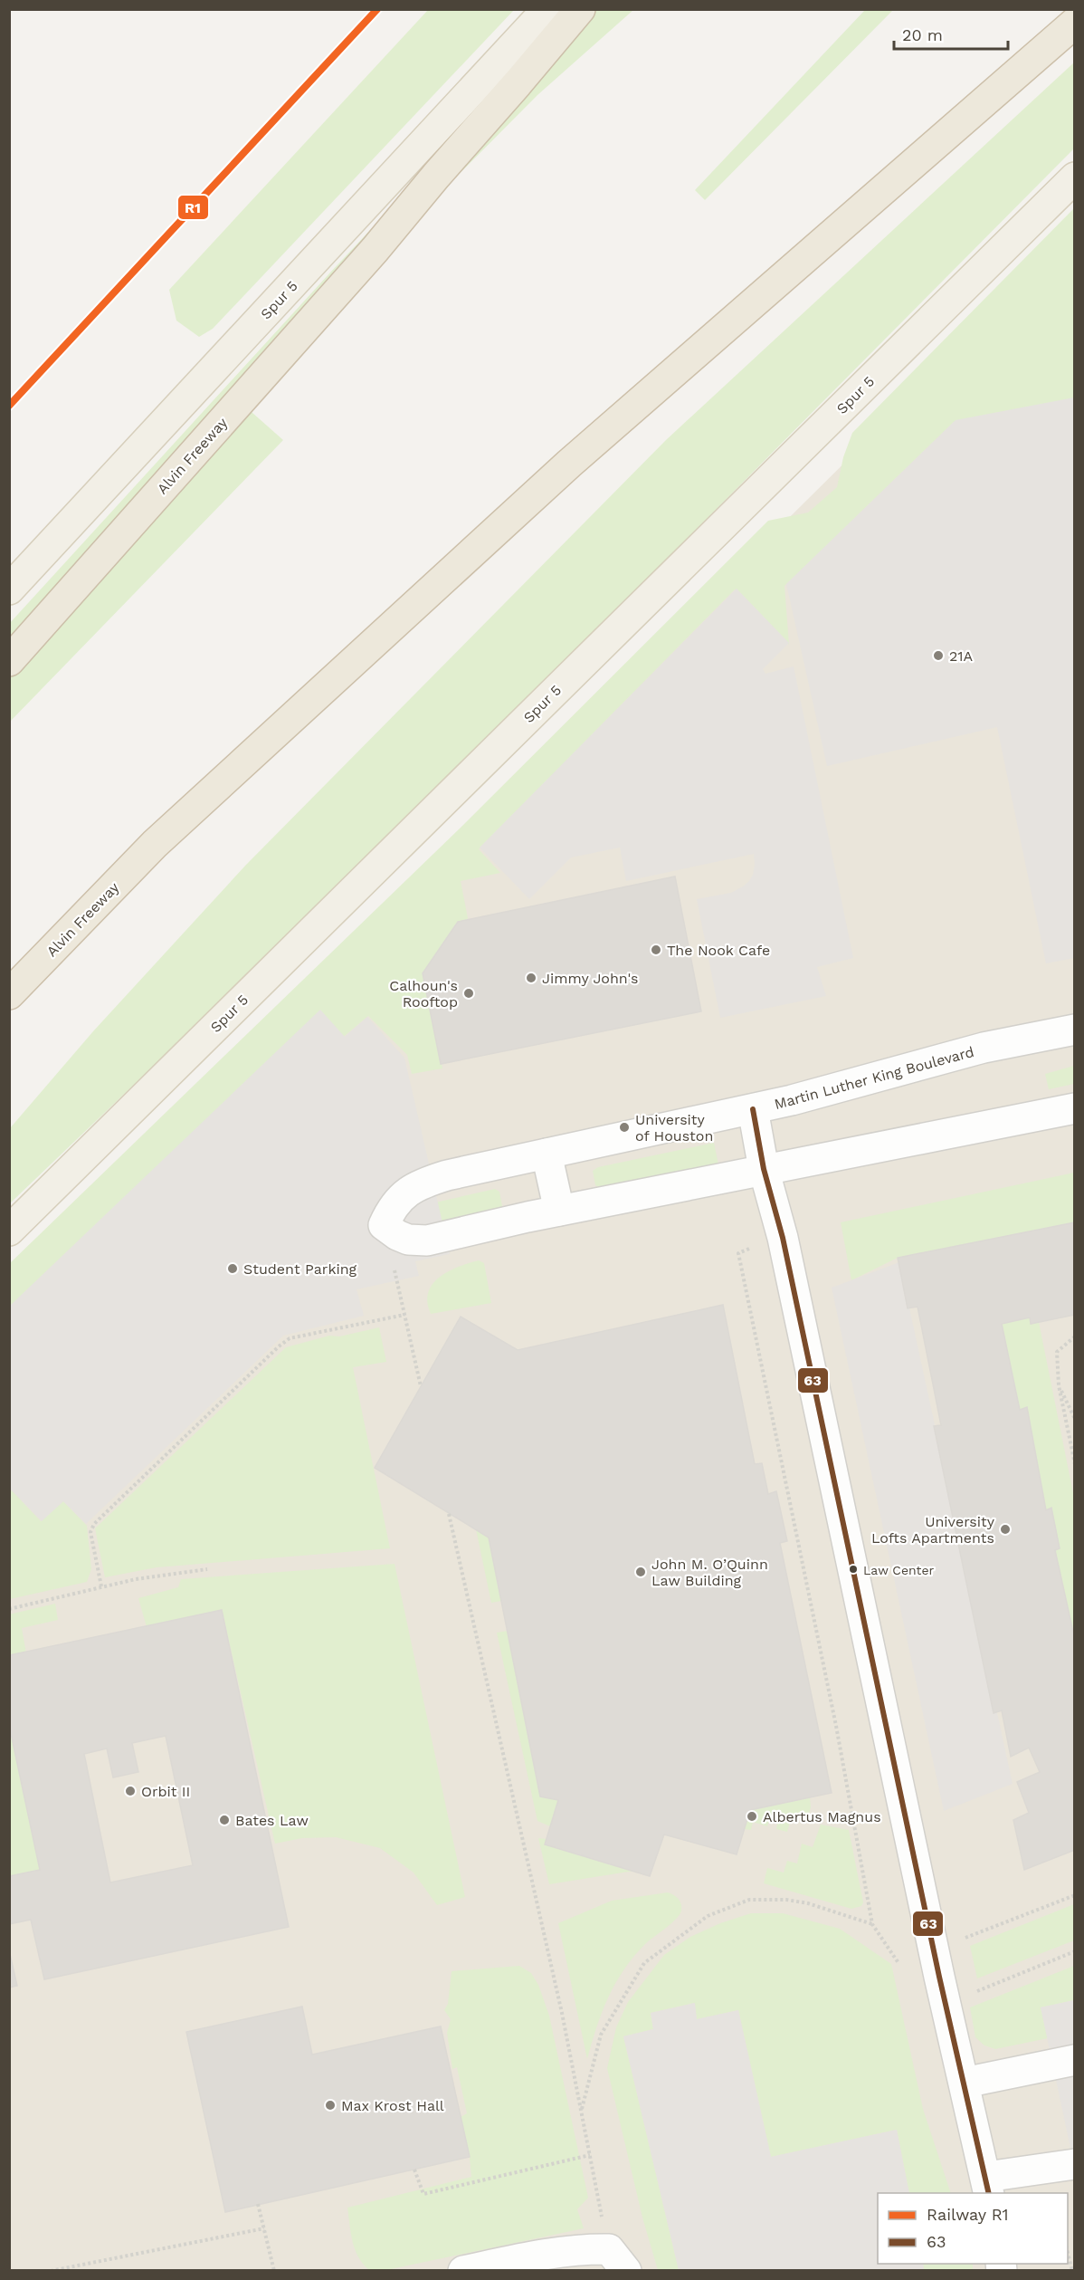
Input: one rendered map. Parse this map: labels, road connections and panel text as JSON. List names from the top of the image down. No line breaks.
{"streets":{"highway":["Alvin Freeway"],"main road":["Spur 5"],"street":["Martin Luther King Boulevard"]},"places":["21A","The Nook Cafe","Jimmy John's","Calhoun's Rooftop","University of Houston","Student Parking","University Lofts Apartments","Law Center","John M. O’Quinn Law Building","Orbit II","Albertus Magnus","Bates Law","Max Krost Hall"],"lines":["rail line R1","transit line 63"],"legend":["Railway R1","63"],"scale_bar":"20 m"}
